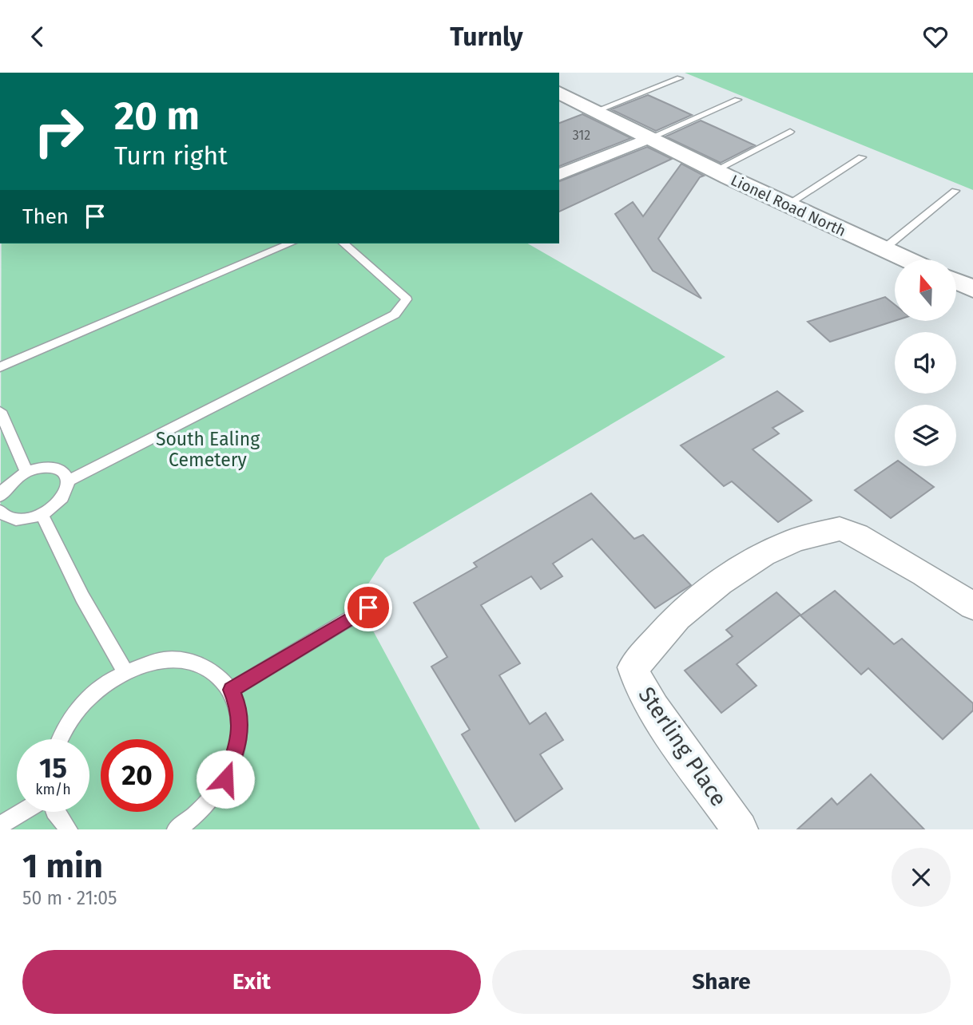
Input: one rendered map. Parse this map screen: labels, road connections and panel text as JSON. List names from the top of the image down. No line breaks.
{"streets":{"street":["Lionel Road North","Sterling Place"]},"parks":["South Ealing Cemetery"],"house_numbers":["312"],"north":"top","page":{"header":"Turnly","turn":["20 m","Turn right"],"then":"Then","speed":"15 km/h","limit":"20","heading":["1 min","50 m · 21:05"],"buttons":["Exit","Share"]}}
